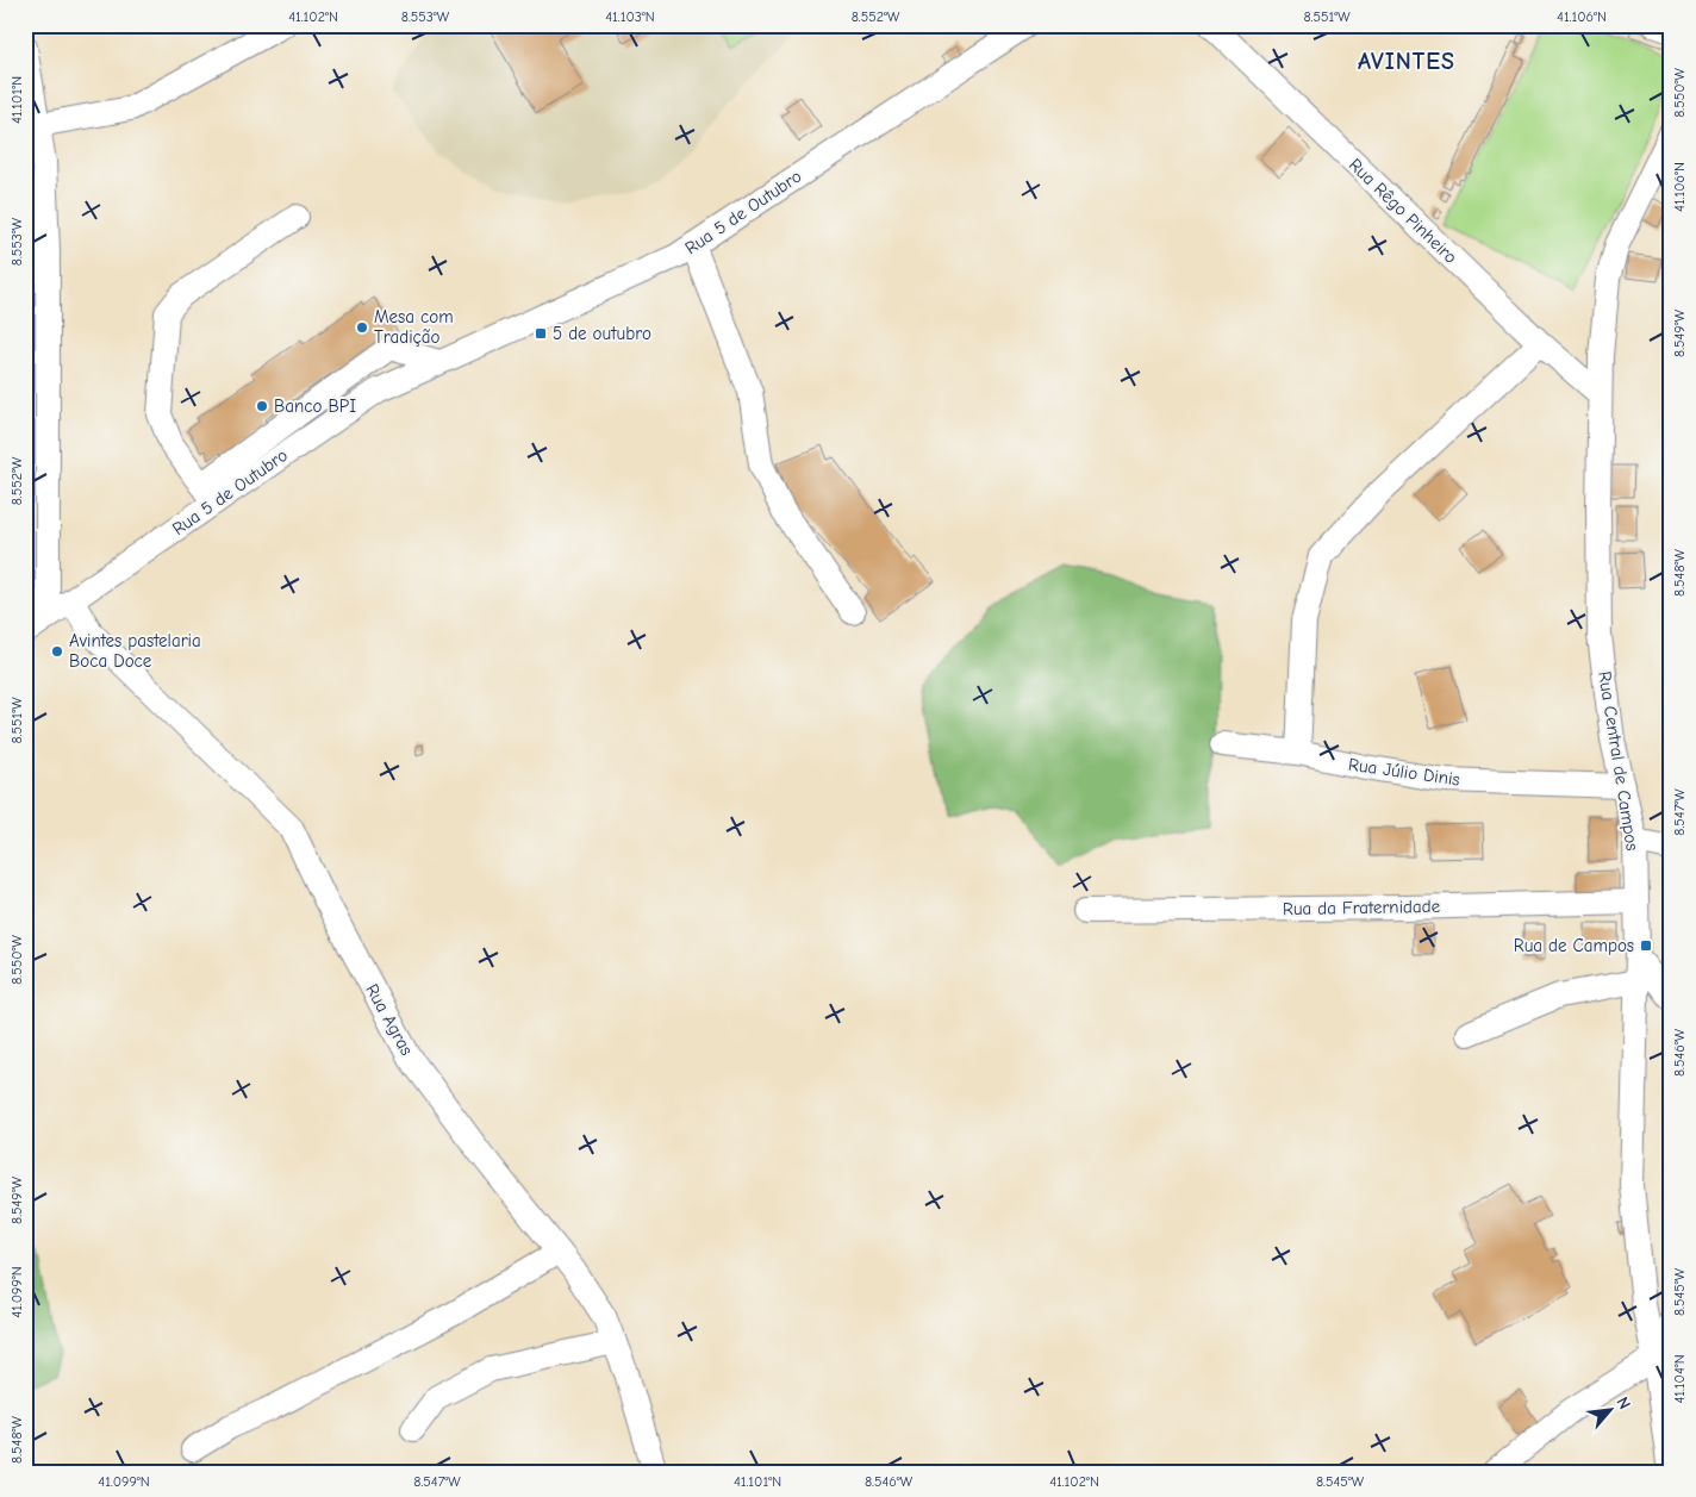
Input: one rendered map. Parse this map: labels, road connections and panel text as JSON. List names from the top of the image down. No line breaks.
{"streets":{"street":["Rua Rêgo Pinheiro","Rua 5 de Outubro","Rua Central de Campos","Rua Júlio Dinis","Rua da Fraternidade","Rua Agras"]},"crossings":[["Rua Rêgo Pinheiro","Rua Central de Campos"],["Rua 5 de Outubro","Rua Agras"],["Rua Central de Campos","Rua Júlio Dinis"],["Rua Central de Campos","Rua da Fraternidade"]],"districts":["AVINTES"],"places":{"other":["Mesa com Tradição","Banco BPI","Avintes pastelaria Boca Doce"],"transit":["5 de outubro","Rua de Campos"]},"north":"top right","coordinates":["41.102°N","8.553°W","41.103°N","8.552°W","8.551°W","41.106°N","8.550°W","41.101°N","8.549°W","8.548°W","8.547°W","8.546°W","8.545°W","41.099°N","41.104°N"]}
